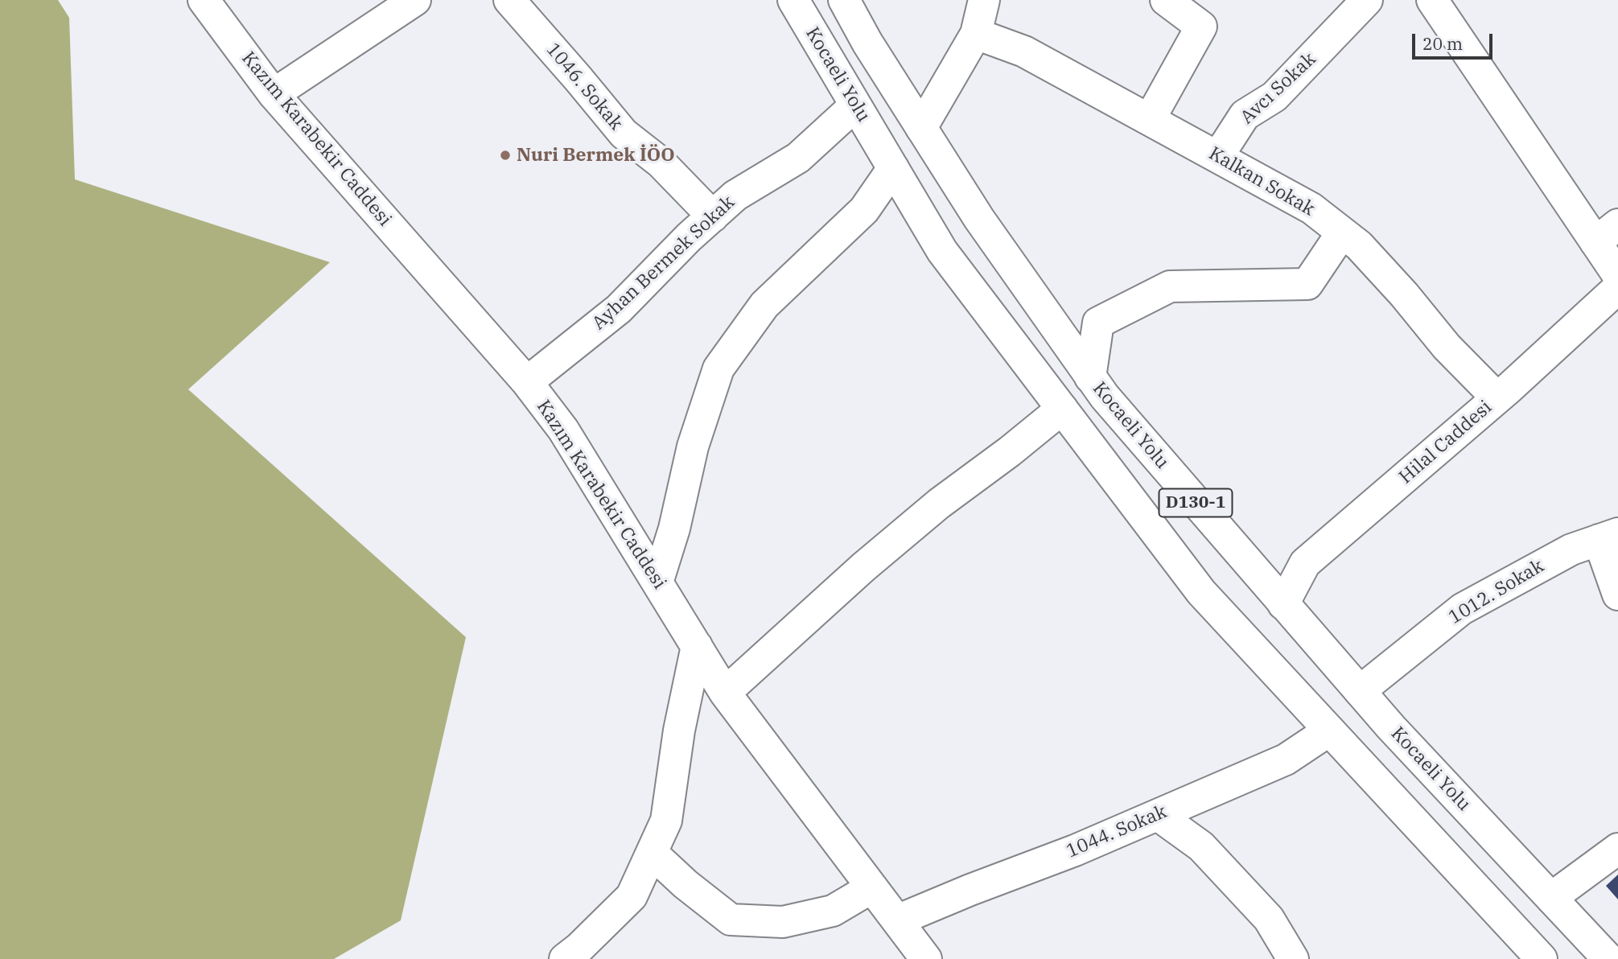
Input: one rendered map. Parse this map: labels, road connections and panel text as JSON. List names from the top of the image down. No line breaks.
{"streets":{"main road":["Kocaeli̇ Yolu","1046. Sokak","Avcı Sokak","Kazım Karabekir Caddesi","Kalkan Sokak","Ayhan Bermek Sokak","Hilal Caddesi","D130-1","1012. Sokak","1044. Sokak"]},"crossings":[["Kocaeli̇ Yolu","Ayhan Bermek Sokak"],["Kocaeli̇ Yolu","Hilal Caddesi"],["Kocaeli̇ Yolu","1012. Sokak"],["Kocaeli̇ Yolu","1044. Sokak"],["1046. Sokak","Ayhan Bermek Sokak"],["Avcı Sokak","Kalkan Sokak"],["Kazım Karabekir Caddesi","Ayhan Bermek Sokak"],["Kazım Karabekir Caddesi","1044. Sokak"],["Kalkan Sokak","Hilal Caddesi"]],"places":["Nuri Bermek İÖO"],"scale_bar":"20 m"}
